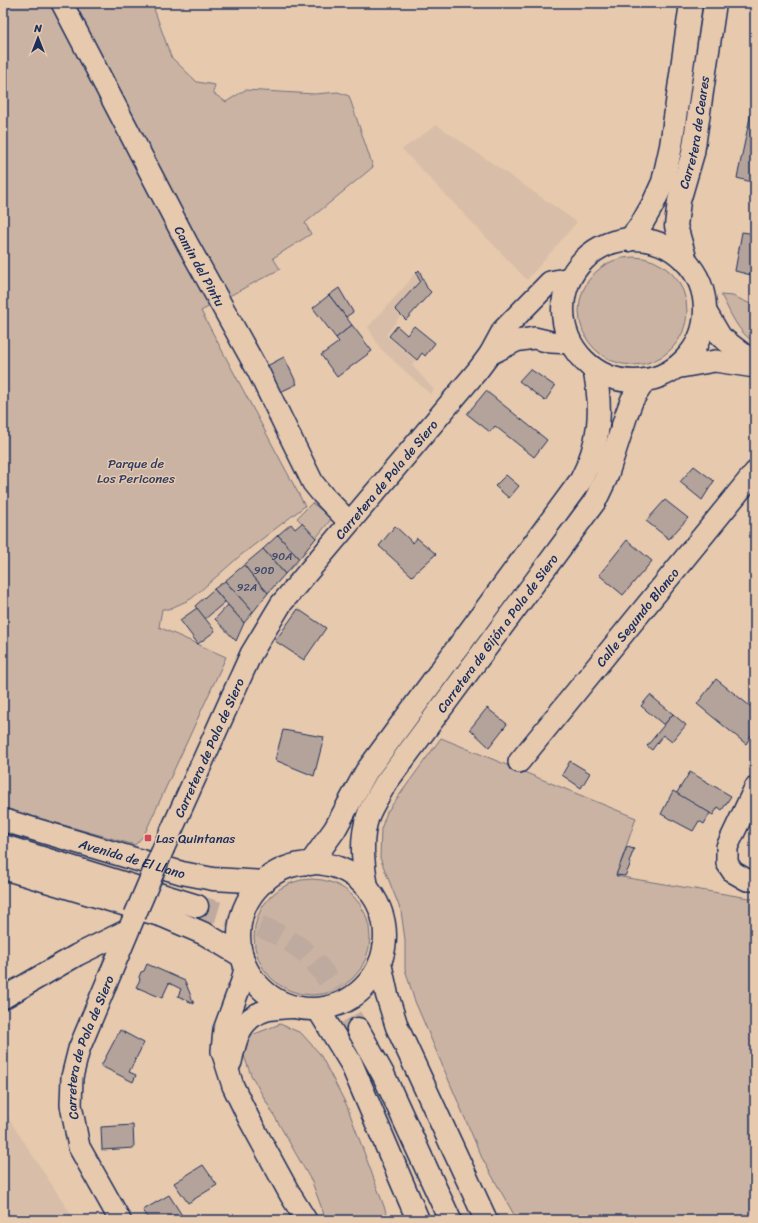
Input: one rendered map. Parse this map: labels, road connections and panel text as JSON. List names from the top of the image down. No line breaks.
{"streets":{"main road":["Carretera de Ceares","Carretera de Gijón a Pola de Siero","Avenida de El Llano"],"street":["Camin del Pintu","Carretera de Pola de Siero","Calle Segundo Blanco"]},"crossings":[["Carretera de Ceares","Carretera de Pola de Siero"],["Carretera de Ceares","Carretera de Gijón a Pola de Siero"],["Camin del Pintu","Carretera de Pola de Siero"],["Carretera de Pola de Siero","Carretera de Gijón a Pola de Siero"]],"parks":["Parque de Los Pericones"],"places":{"transit":["Las Quintanas"]},"house_numbers":["90A","90D","92A"],"north":"top"}
